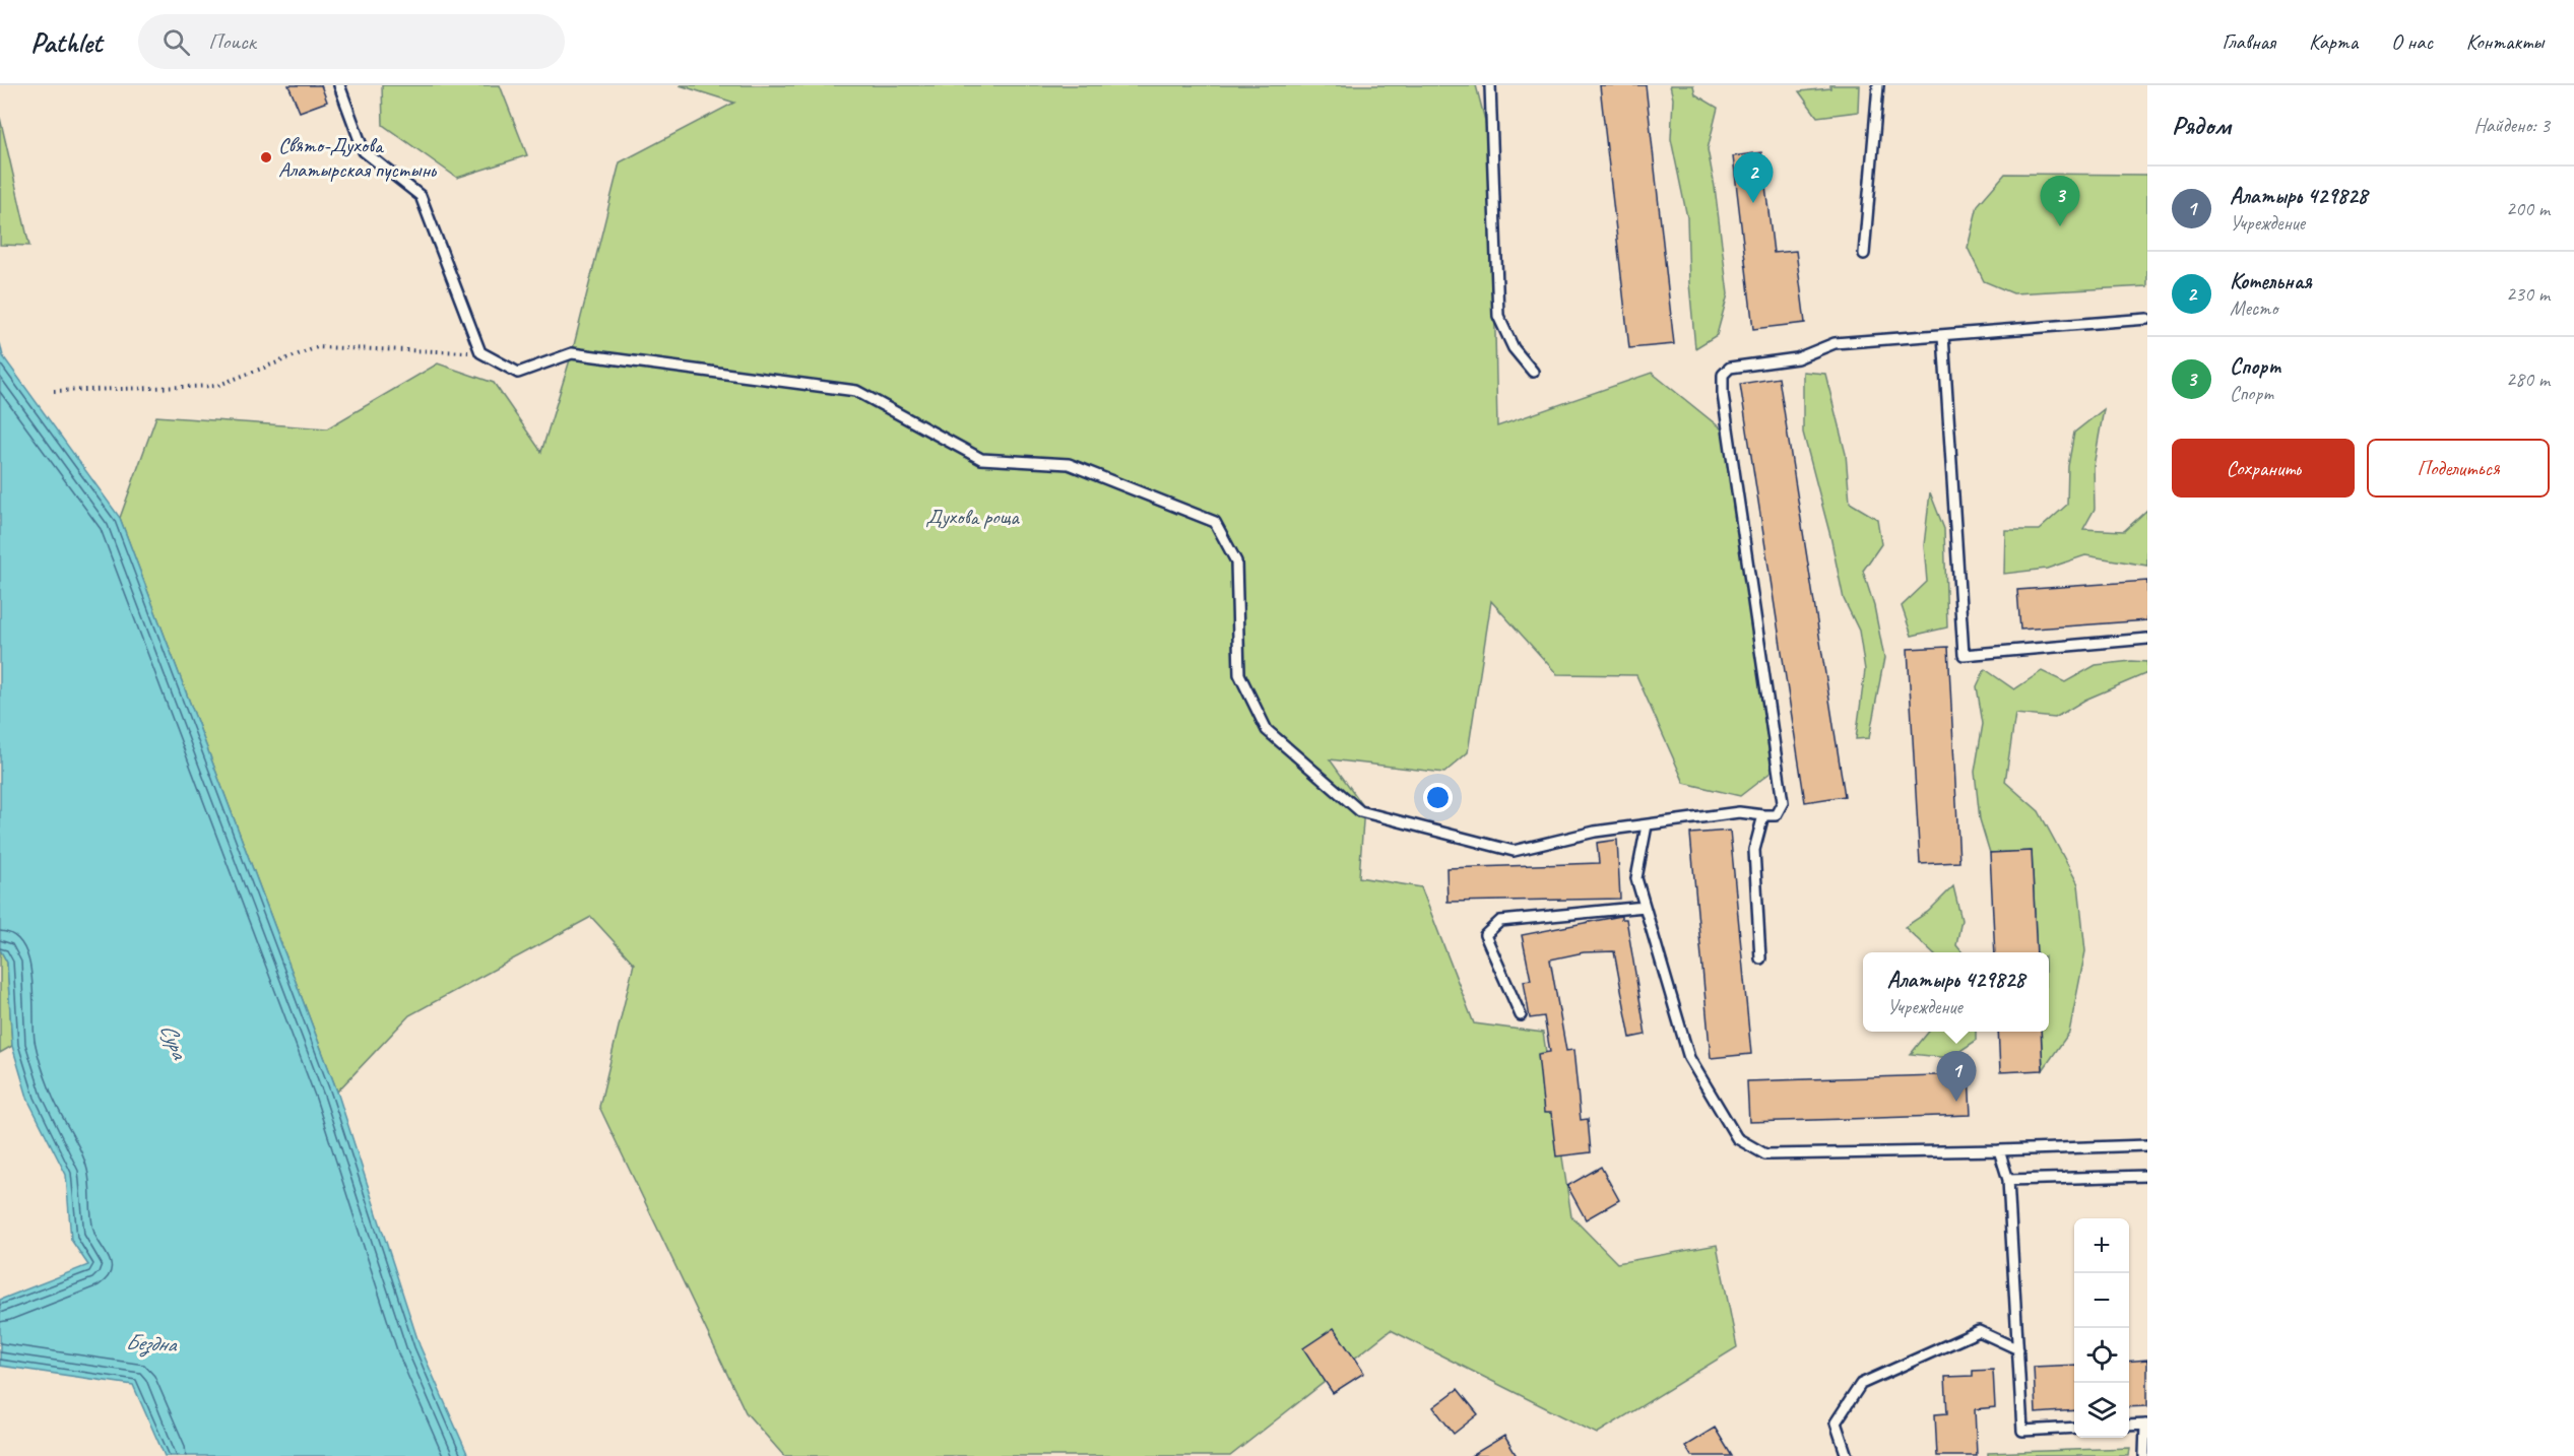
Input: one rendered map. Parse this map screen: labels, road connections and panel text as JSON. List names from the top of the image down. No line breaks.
{"water":["Сура","Бездна"],"parks":["Духова роща"],"places":["Свято-Духова Алатырская пустынь"],"page":{"header":"Pathlet","search":"Поиск","nav":["Главная","Карта","О нас","Контакты"],"heading":["Рядом","Найдено: 3"],"pins":["2","3","1"],"list":[{"mark":"1","name":"Алатырь 429828","note":"Учреждение","value":"200 m"},{"mark":"2","name":"Котельная","note":"Место","value":"230 m"},{"mark":"3","name":"Спорт","note":"Спорт","value":"280 m"}],"buttons":["Сохранить","Поделиться"],"popup":["Алатырь 429828","Учреждение"],"map_buttons":["+","−"]}}
